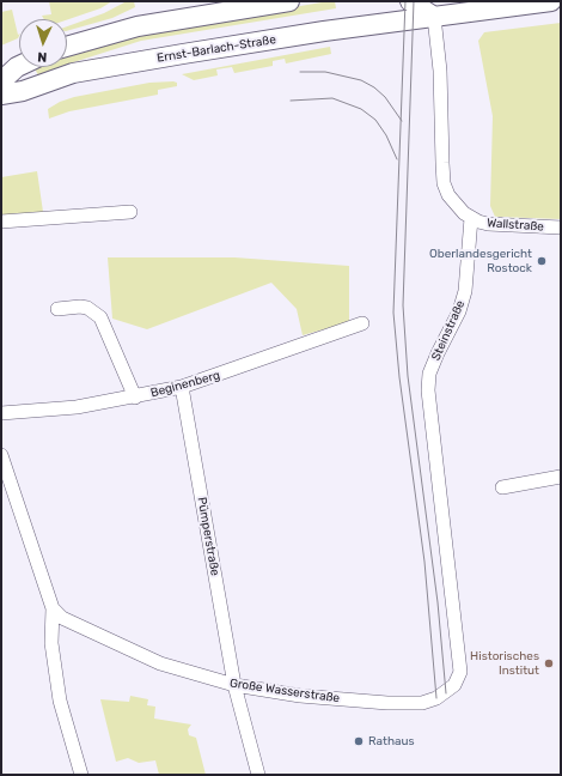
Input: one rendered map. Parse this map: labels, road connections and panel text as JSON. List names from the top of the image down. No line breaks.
{"streets":{"main road":["Ernst-Barlach-Straße"],"street":["Wallstraße","Steinstraße","Beginenberg","Pümperstraße","Große Wasserstraße"]},"crossings":[["Wallstraße","Steinstraße"],["Steinstraße","Große Wasserstraße"],["Beginenberg","Pümperstraße"],["Pümperstraße","Große Wasserstraße"]],"places":["Oberlandesgericht Rostock","Historisches Institut","Rathaus"],"north":"bottom"}
